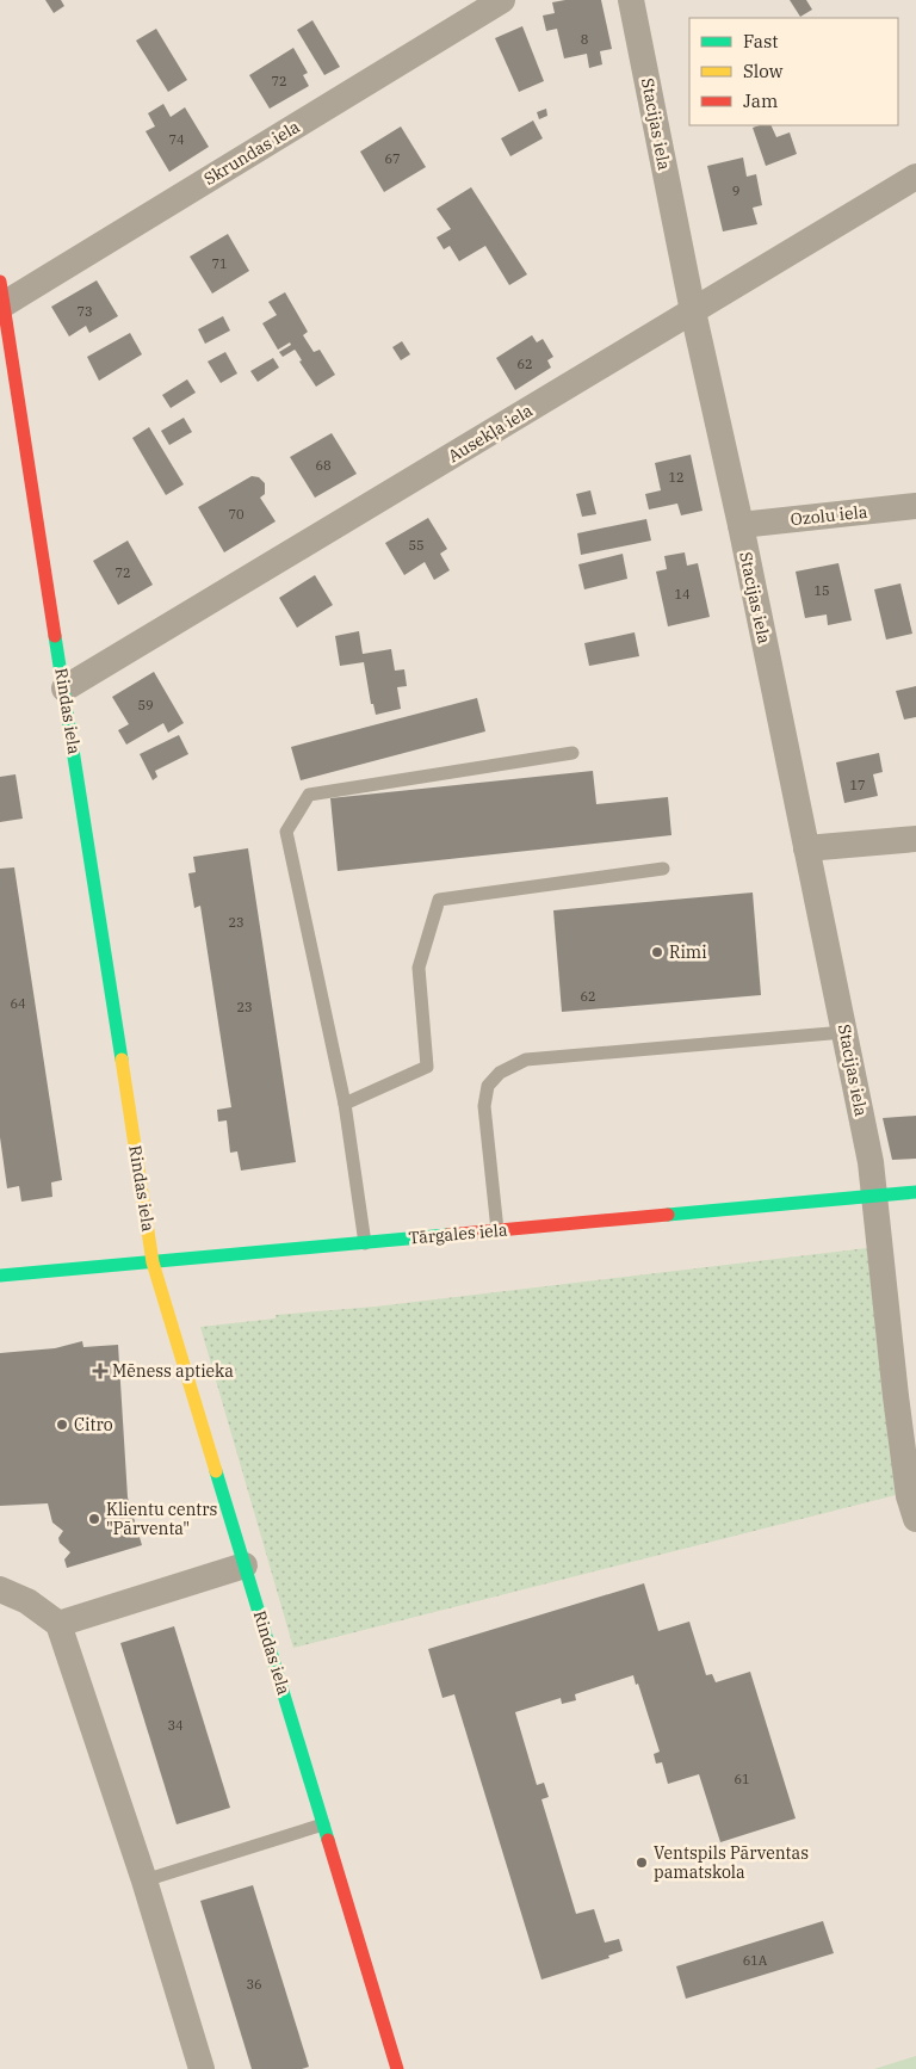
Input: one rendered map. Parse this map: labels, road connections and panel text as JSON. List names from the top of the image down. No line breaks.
{"streets":{"street":["Stacijas iela","Skrundas iela","Ausekļa iela","Ozolu iela","Rindas iela","Tārgales iela"]},"crossings":[["Stacijas iela","Ausekļa iela"],["Stacijas iela","Ozolu iela"],["Stacijas iela","Tārgales iela"],["Skrundas iela","Rindas iela"],["Ausekļa iela","Rindas iela"],["Rindas iela","Tārgales iela"]],"places":{"other":["Rimi","Citro","Klientu centrs \"Pārventa\"","Ventspils Pārventas pamatskola"],"health":["Mēness aptieka"]},"house_numbers":["8","72","74","67","9","71","73","62","68","12","70","55","72","15","14","59","17","23","62","64","23","34","61","61A","36"],"legend":["Fast","Slow","Jam"]}
